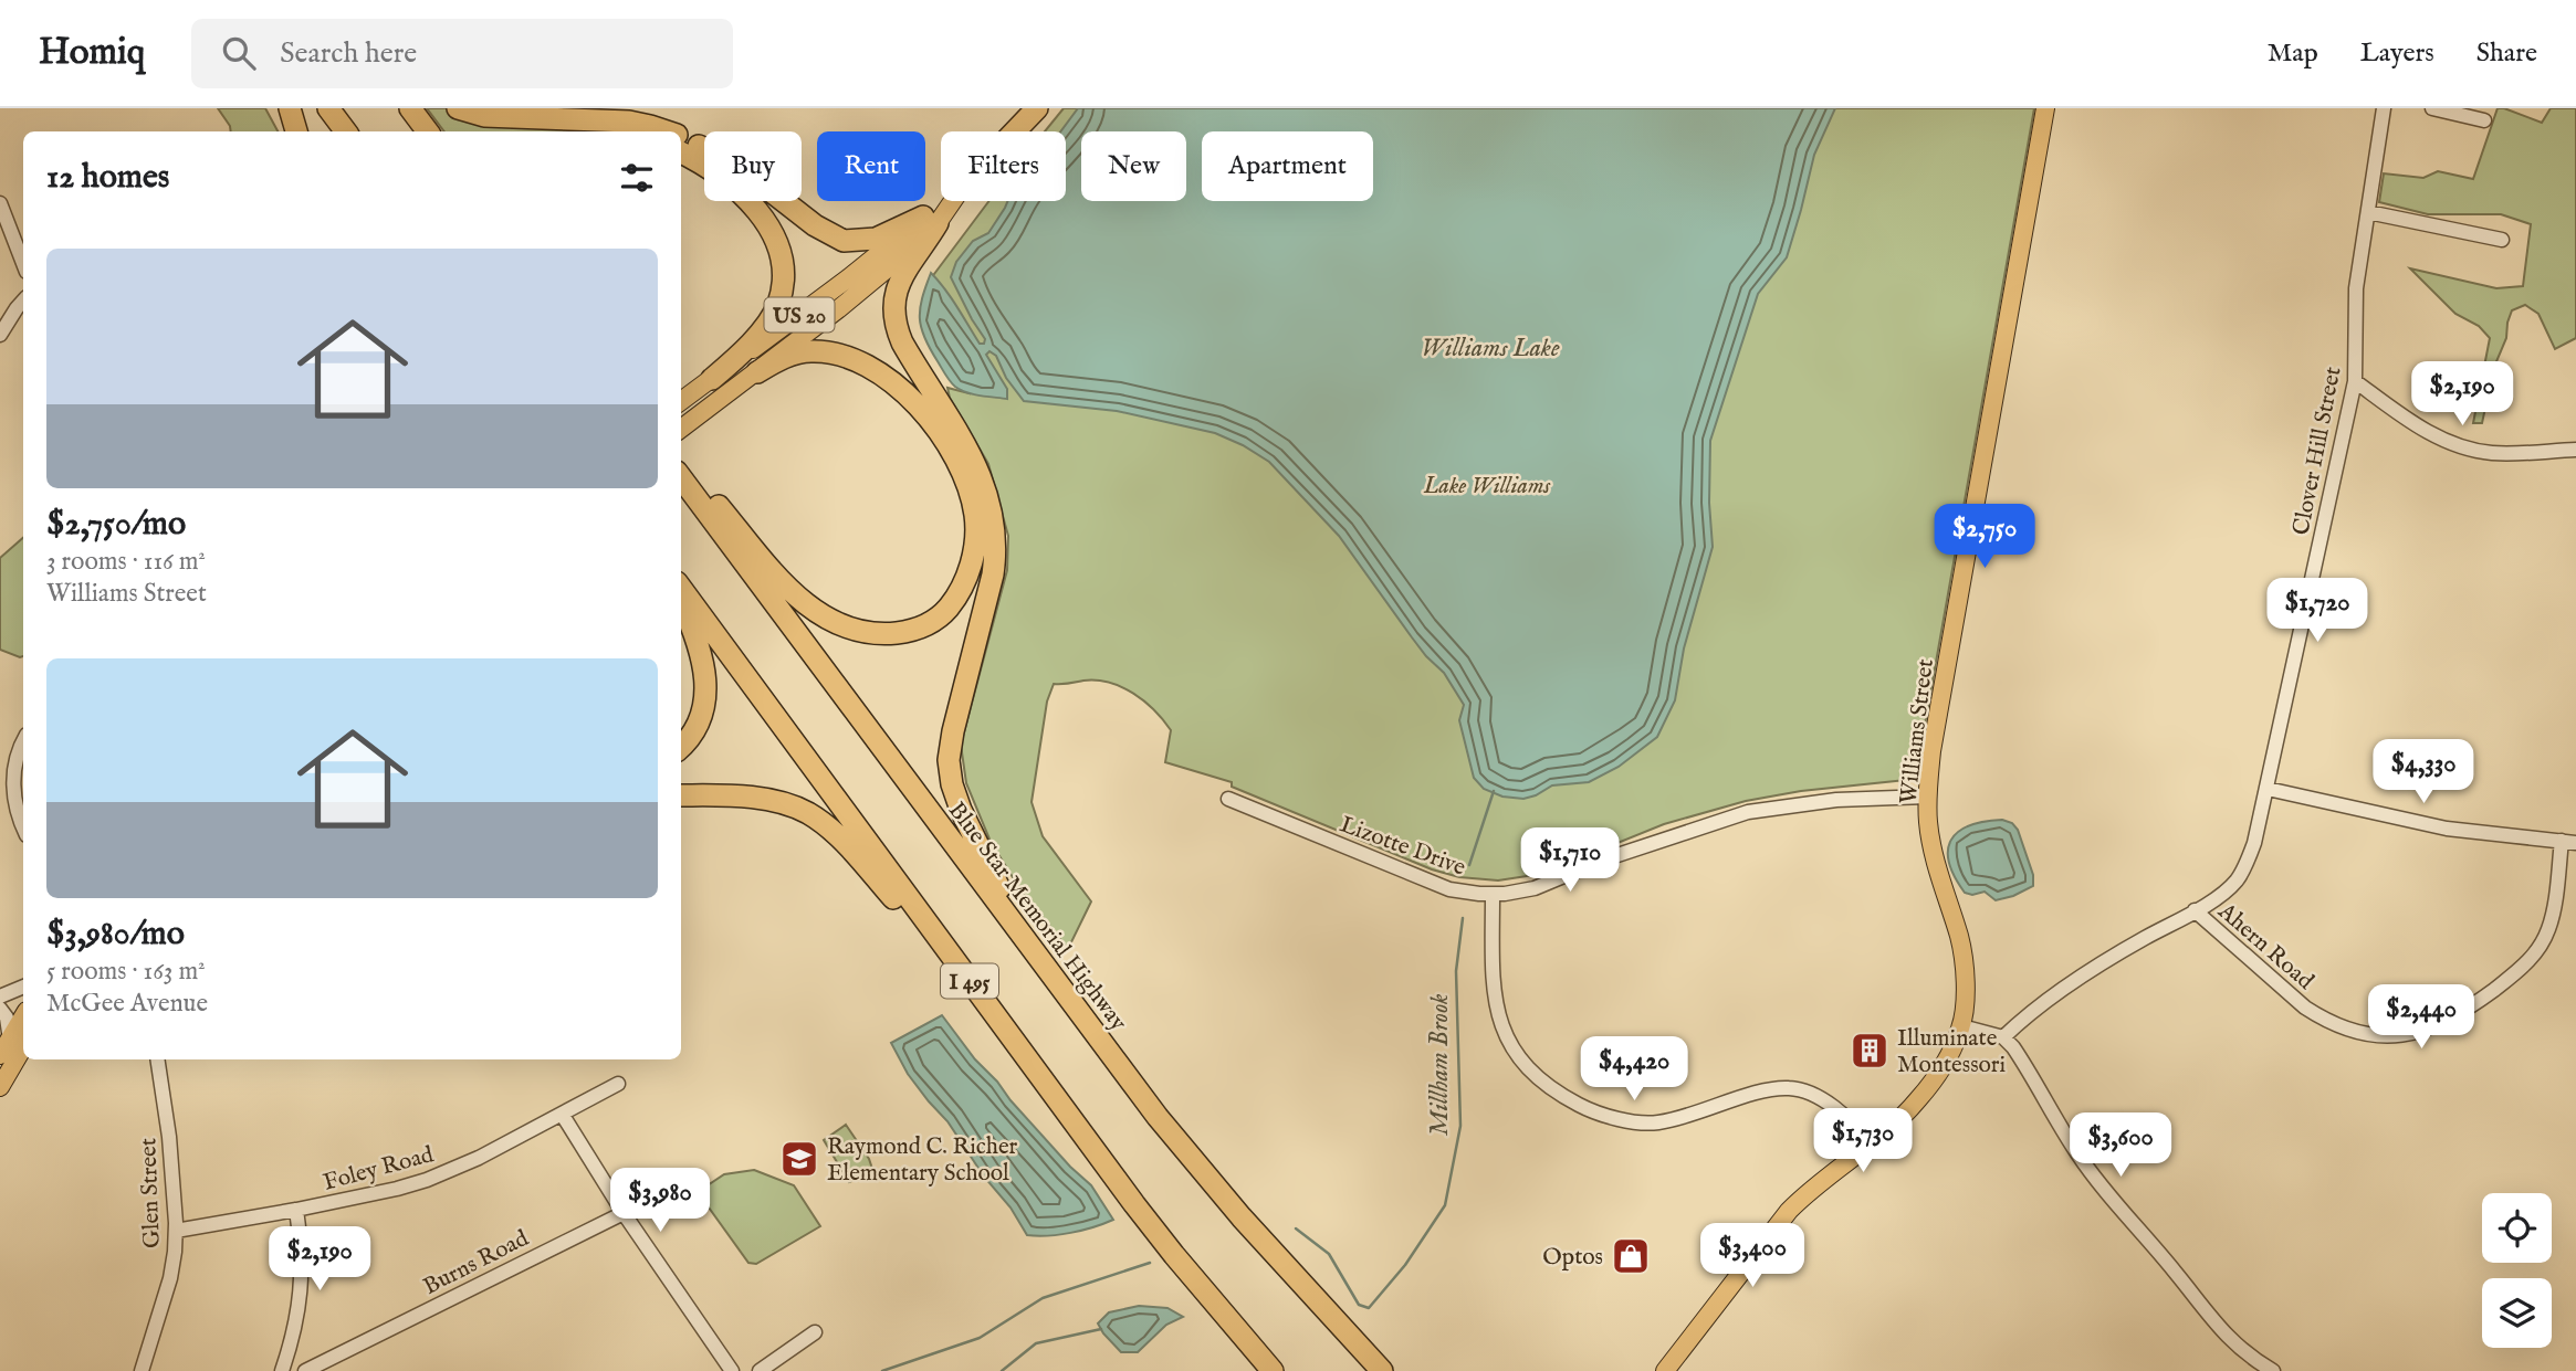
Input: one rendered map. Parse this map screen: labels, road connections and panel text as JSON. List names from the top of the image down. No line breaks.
{"streets":{"highway":["US 20","Blue Star Memorial Highway","I 495"],"main road":["Williams Street"],"street":["Clover Hill Street","Lizotte Drive","Ahern Road","Foley Road","Glen Street","Burns Road"]},"crossings":[["Clover Hill Street","Ahern Road"],["Williams Street","Lizotte Drive"],["Foley Road","Glen Street"]],"water":["Williams Lake","Millham Brook"],"parks":["Lake Williams"],"places":{"building":["Illuminate Montessori"],"school or university":["Raymond C. Richer Elementary School"],"shop":["Optos"]},"page":{"header":"Homiq","search":"Search here","nav":["Map","Layers","Share"],"chip":["Buy","Rent","Filters","New","Apartment"],"heading":"12 homes","list":[{"name":"$2,750/mo","note":"3 rooms · 116 m² · Williams Street"},{"name":"$3,980/mo","note":"5 rooms · 163 m² · McGee Avenue"}],"price":["$2,190","$2,750","$1,720","$4,330","$1,710","$2,440","$4,420","$1,730","$3,600","$3,980","$3,400","$2,190"]}}
